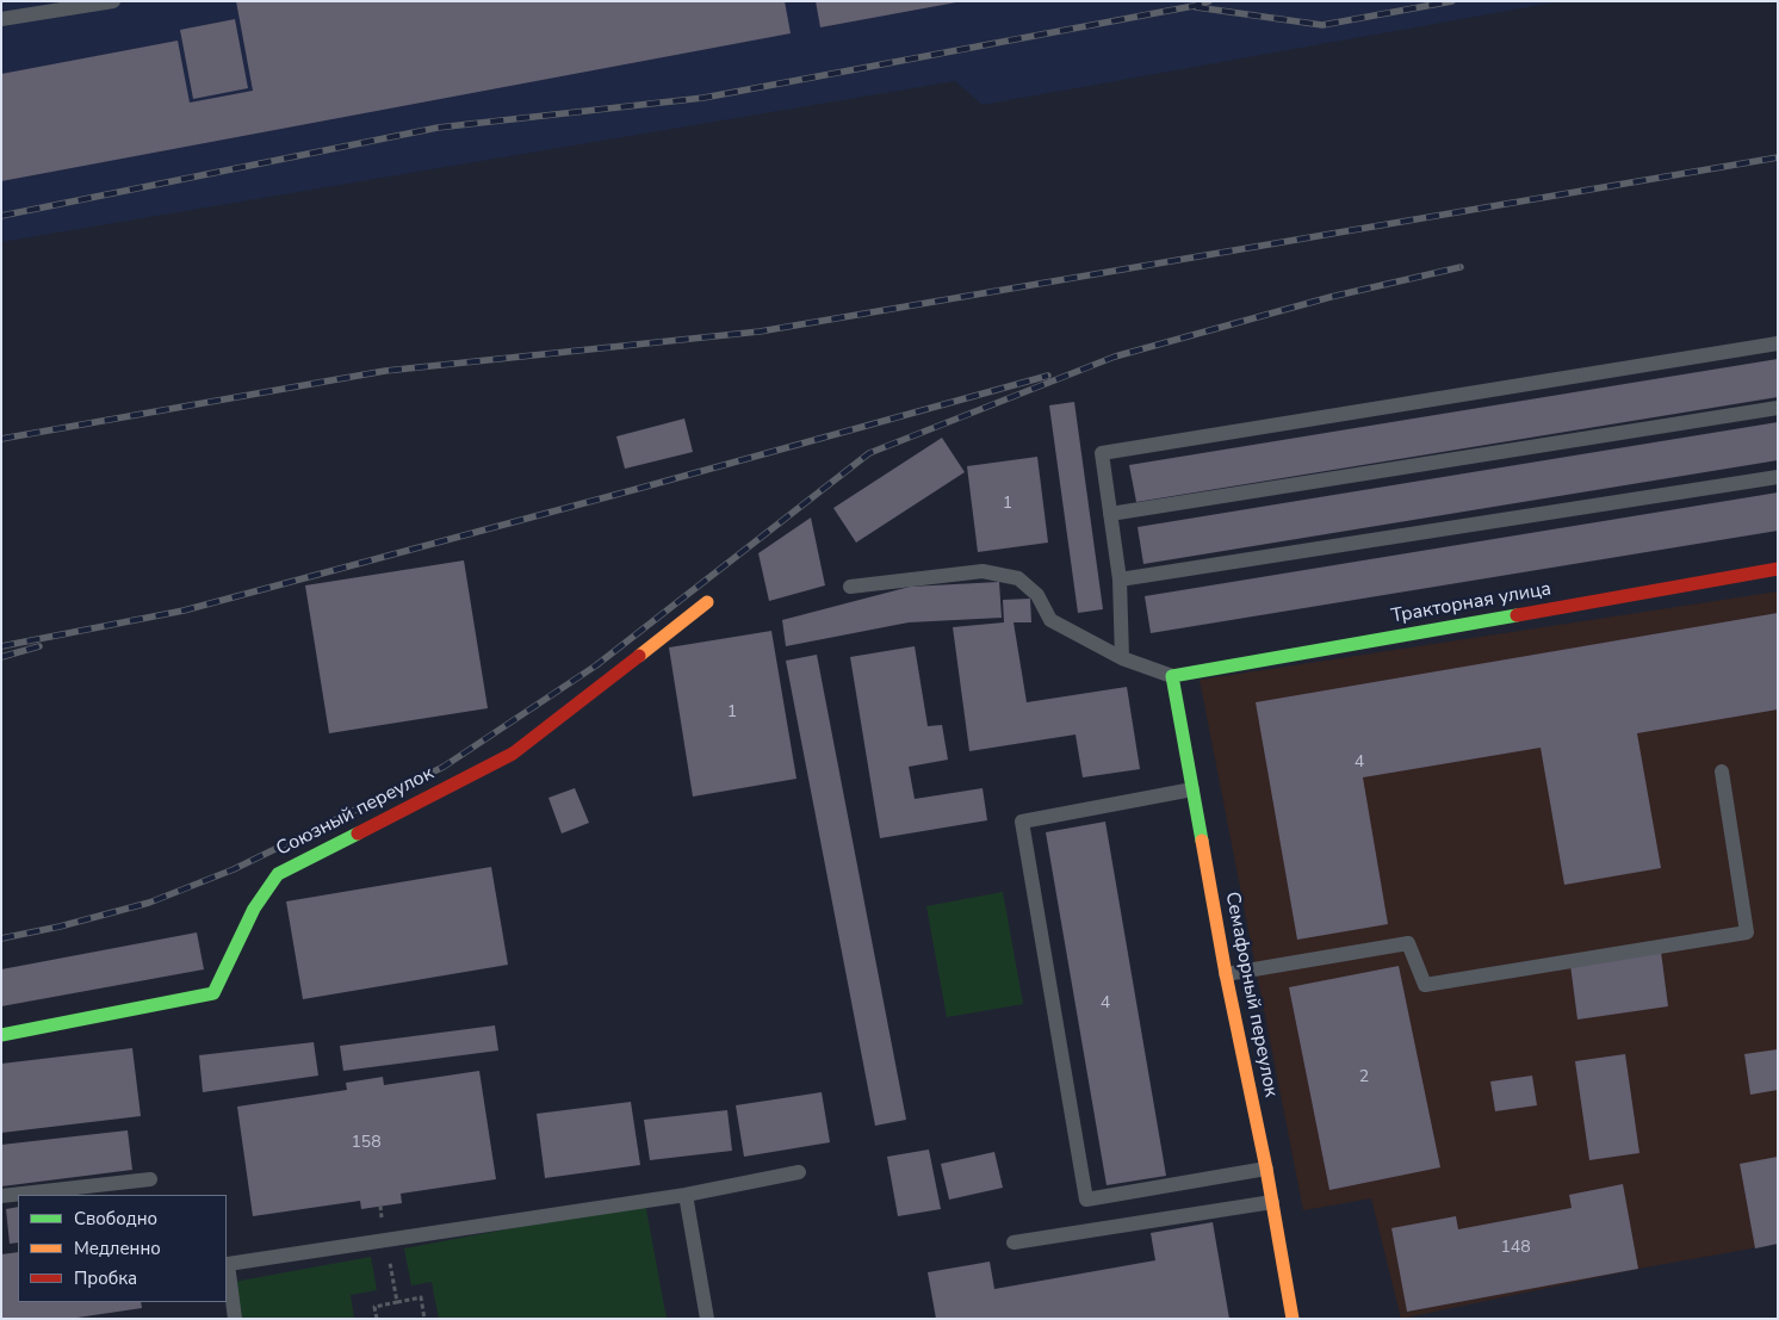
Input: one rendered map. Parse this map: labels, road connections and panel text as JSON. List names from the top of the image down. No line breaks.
{"streets":{"street":["Тракторная улица","Союзный переулок","Семафорный переулок"]},"crossings":[["Тракторная улица","Семафорный переулок"]],"house_numbers":["1","1","4","4","2","158","148"],"legend":["Свободно","Медленно","Пробка"]}
